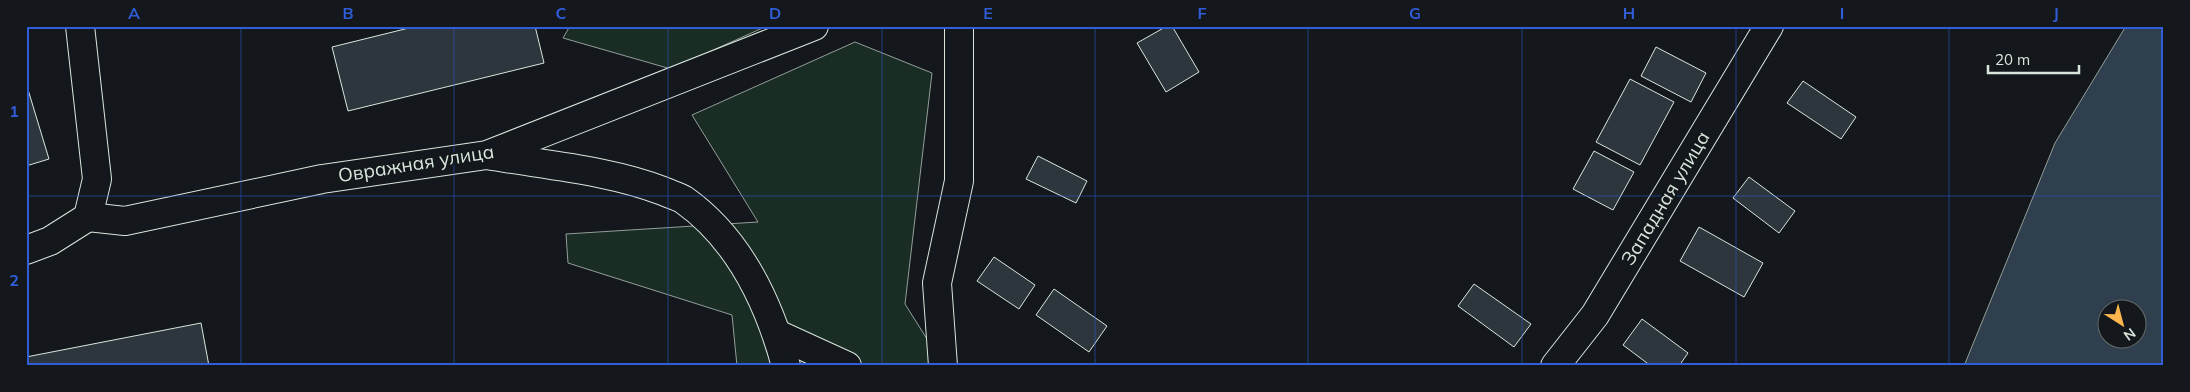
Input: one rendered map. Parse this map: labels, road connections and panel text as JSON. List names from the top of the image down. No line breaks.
{"streets":{"street":["Овражная улица","Западная улица"]},"scale_bar":"20 m","north":"bottom right","grid":{"columns":["A","B","C","D","E","F","G","H","I","J"],"rows":["1","2"]}}
